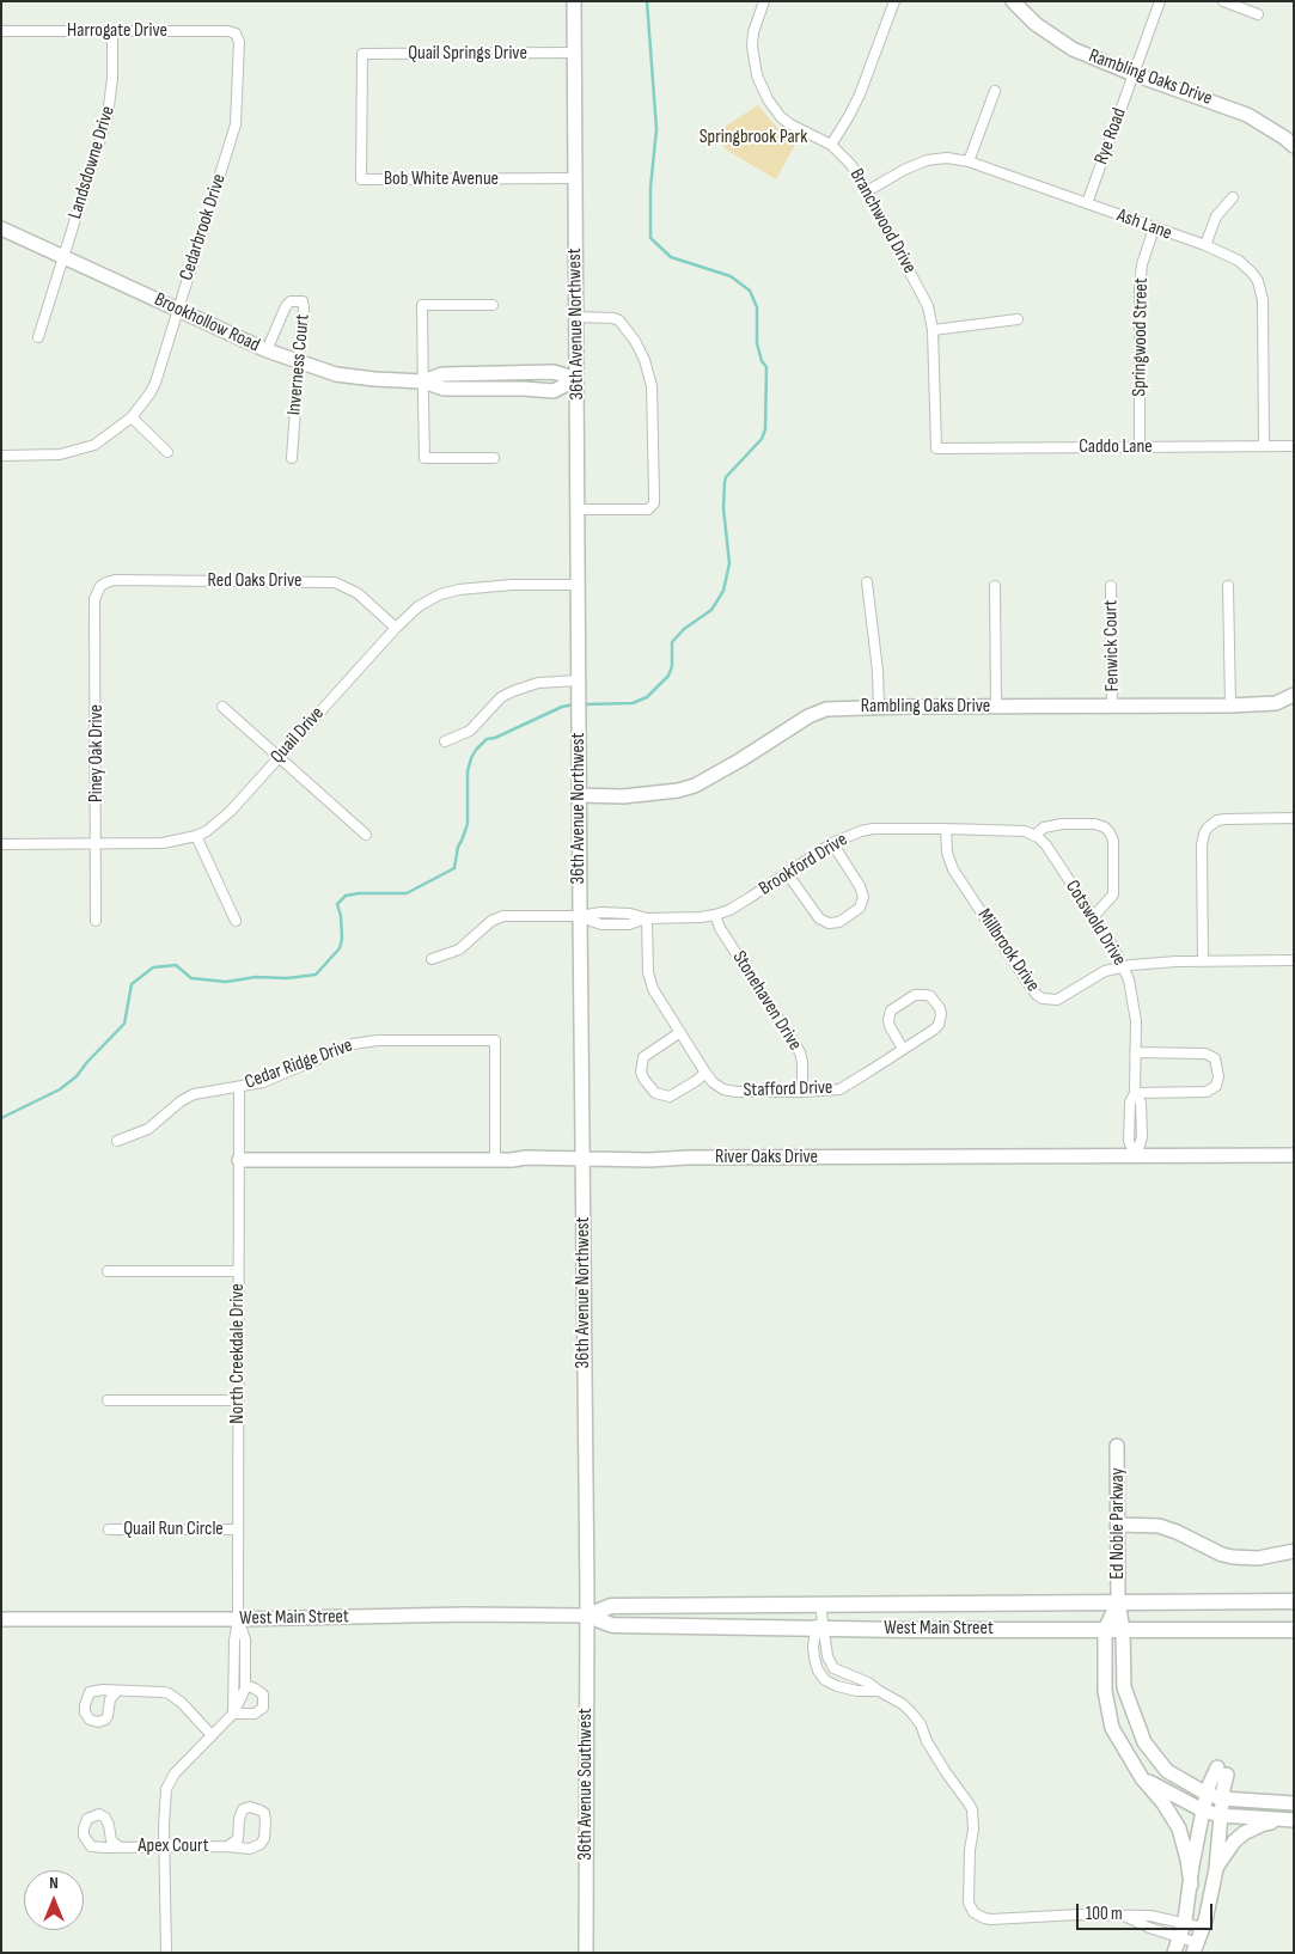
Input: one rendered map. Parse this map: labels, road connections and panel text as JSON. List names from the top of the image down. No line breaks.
{"streets":{"main road":["Rambling Oaks Drive","Brookhollow Road","36th Avenue Northwest","River Oaks Drive","Ed Noble Parkway","West Main Street","36th Avenue Southwest"],"street":["Harrogate Drive","Quail Springs Drive","Rye Road","Landsdowne Drive","Bob White Avenue","Branchwood Drive","Ash Lane","Cedarbrook Drive","Springwood Street","Inverness Court","Caddo Lane","Red Oaks Drive","Fenwick Court","Quail Drive","Piney Oak Drive","Brookford Drive","Cotswold Drive","Millbrook Drive","Stonehaven Drive","Cedar Ridge Drive","Stafford Drive","North Creekdale Drive","Quail Run Circle","Apex Court"]},"crossings":[["Harrogate Drive","Landsdowne Drive"],["Harrogate Drive","Cedarbrook Drive"],["Quail Springs Drive","Bob White Avenue"],["Quail Springs Drive","36th Avenue Northwest"],["Rambling Oaks Drive","Rye Road"],["Rambling Oaks Drive","36th Avenue Northwest"],["Rambling Oaks Drive","Fenwick Court"],["Rye Road","Ash Lane"],["Landsdowne Drive","Brookhollow Road"],["Bob White Avenue","36th Avenue Northwest"],["Branchwood Drive","Ash Lane"],["Branchwood Drive","Caddo Lane"],["Ash Lane","Springwood Street"],["Ash Lane","Caddo Lane"],["Cedarbrook Drive","Brookhollow Road"],["Brookhollow Road","36th Avenue Northwest"],["Brookhollow Road","Inverness Court"],["36th Avenue Northwest","Quail Drive"],["36th Avenue Northwest","Brookford Drive"],["36th Avenue Northwest","River Oaks Drive"],["36th Avenue Northwest","West Main Street"],["36th Avenue Northwest","36th Avenue Southwest"],["Springwood Street","Caddo Lane"],["Red Oaks Drive","Quail Drive"],["Red Oaks Drive","Piney Oak Drive"],["Quail Drive","Piney Oak Drive"],["Brookford Drive","Cotswold Drive"],["Brookford Drive","Millbrook Drive"],["Brookford Drive","Stonehaven Drive"],["Brookford Drive","Stafford Drive"],["Cotswold Drive","Millbrook Drive"],["Cotswold Drive","River Oaks Drive"],["Stonehaven Drive","Stafford Drive"],["Cedar Ridge Drive","River Oaks Drive"],["Cedar Ridge Drive","North Creekdale Drive"],["River Oaks Drive","North Creekdale Drive"],["North Creekdale Drive","Quail Run Circle"],["North Creekdale Drive","West Main Street"],["Ed Noble Parkway","West Main Street"],["West Main Street","36th Avenue Southwest"]],"parks":["Springbrook Park"],"scale_bar":"100 m","north":"top"}
